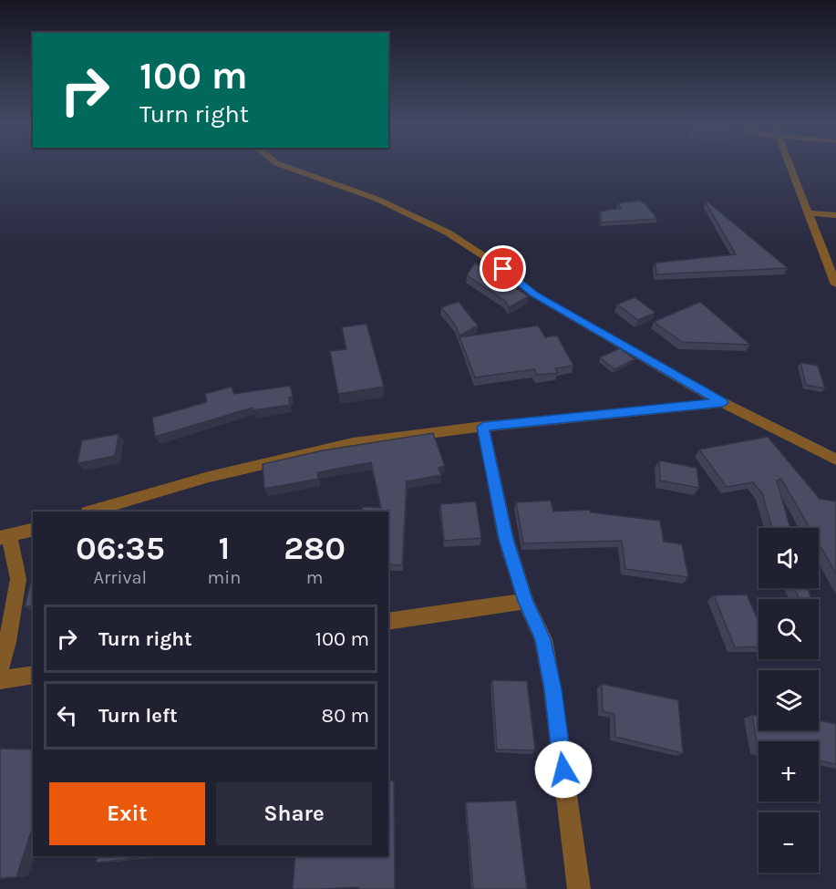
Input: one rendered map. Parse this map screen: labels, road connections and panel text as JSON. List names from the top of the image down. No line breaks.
{"page":{"turn":["100 m","Turn right"],"eta":["06:35","Arrival","1","min","280","m"],"map_buttons":["+","−"],"list":[{"name":"Turn right","value":"100 m"},{"name":"Turn left","value":"80 m"}],"buttons":["Exit","Share"]}}
